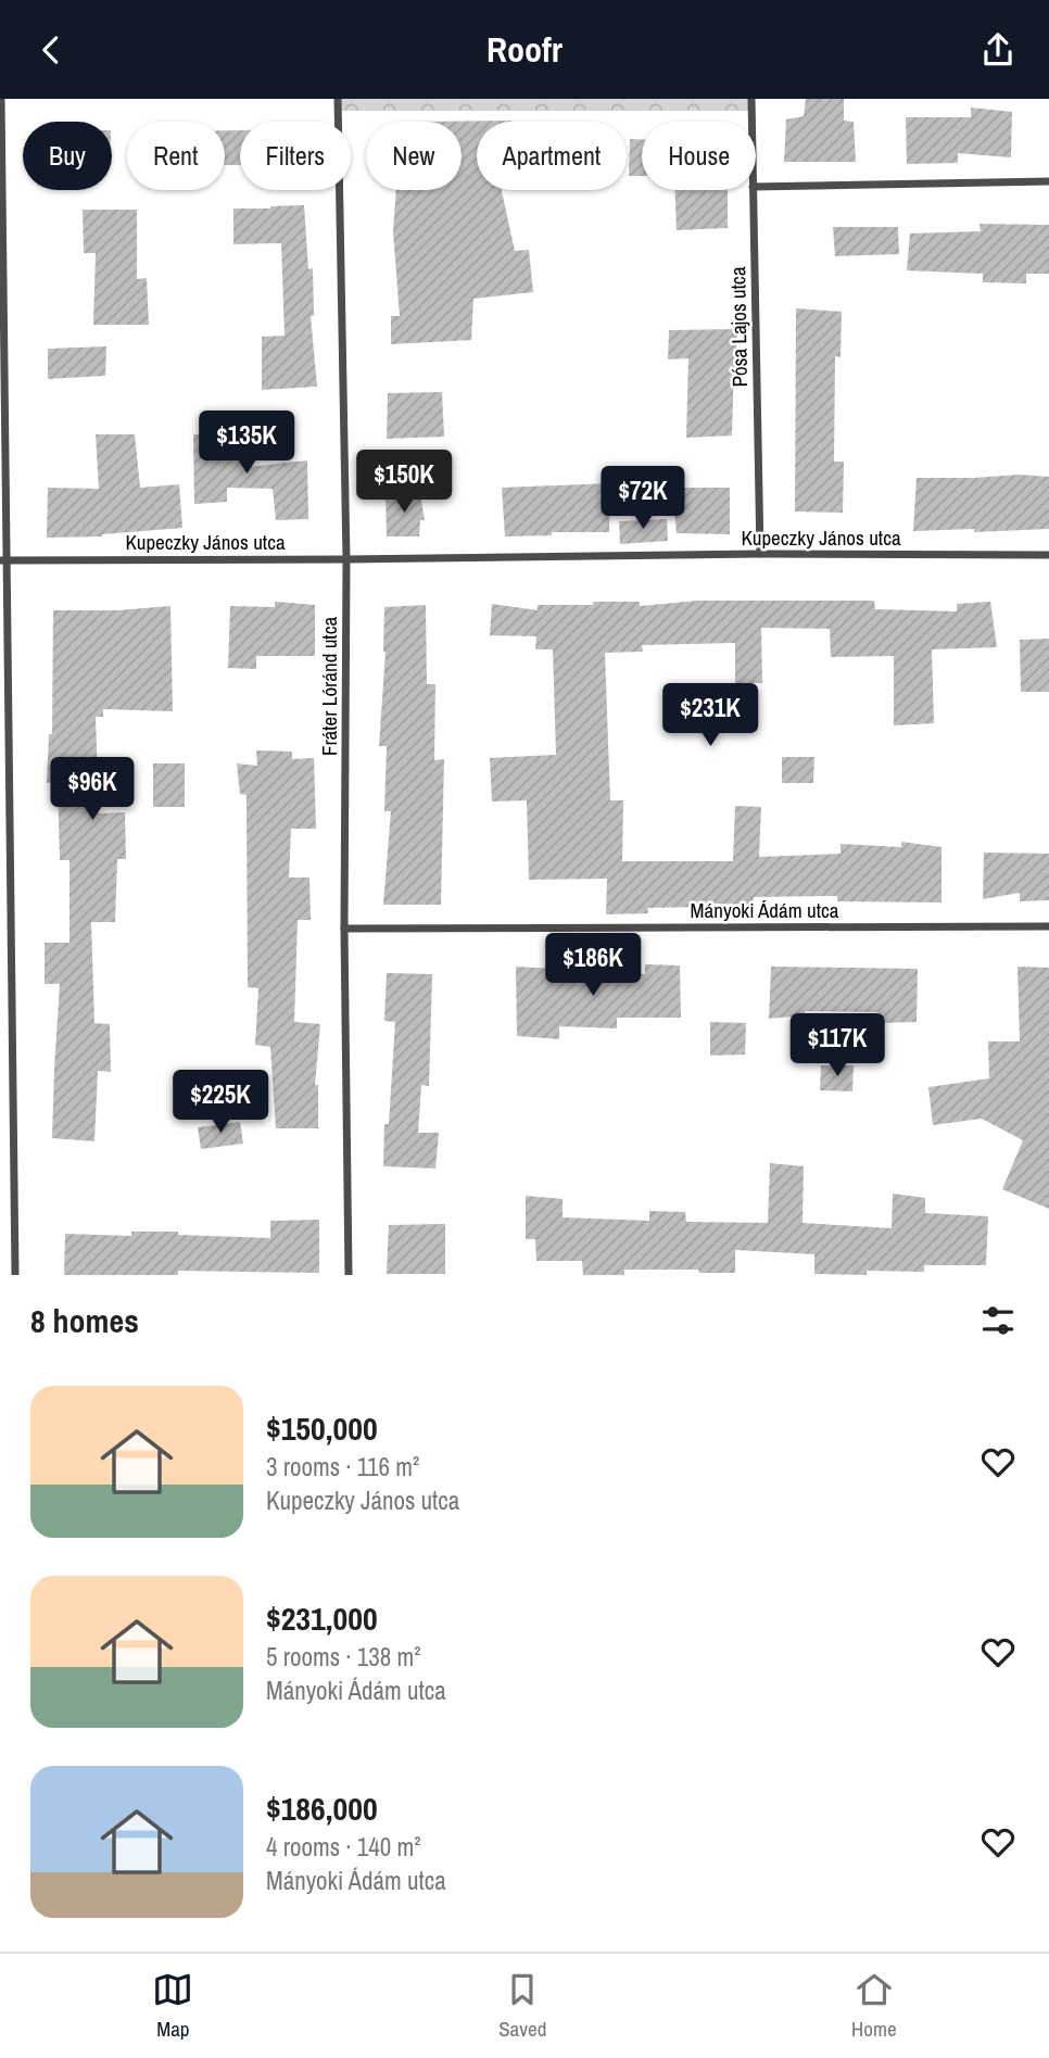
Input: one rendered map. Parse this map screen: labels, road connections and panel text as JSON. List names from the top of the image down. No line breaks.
{"streets":{"street":["Pósa Lajos utca","Kupeczky János utca","Fráter Lóránd utca","Mányoki Ádám utca"]},"crossings":[["Pósa Lajos utca","Kupeczky János utca"],["Kupeczky János utca","Fráter Lóránd utca"],["Fráter Lóránd utca","Mányoki Ádám utca"]],"page":{"header":"Roofr","chip":["Buy","Rent","Filters","New","Apartment","House"],"price":["$135K","$150K","$72K","$231K","$96K","$186K","$117K","$225K"],"heading":"8 homes","list":[{"name":"$150,000","note":"3 rooms · 116 m² · Kupeczky János utca"},{"name":"$231,000","note":"5 rooms · 138 m² · Mányoki Ádám utca"},{"name":"$186,000","note":"4 rooms · 140 m² · Mányoki Ádám utca"}],"tabs":["Map","Saved","Home"]}}
